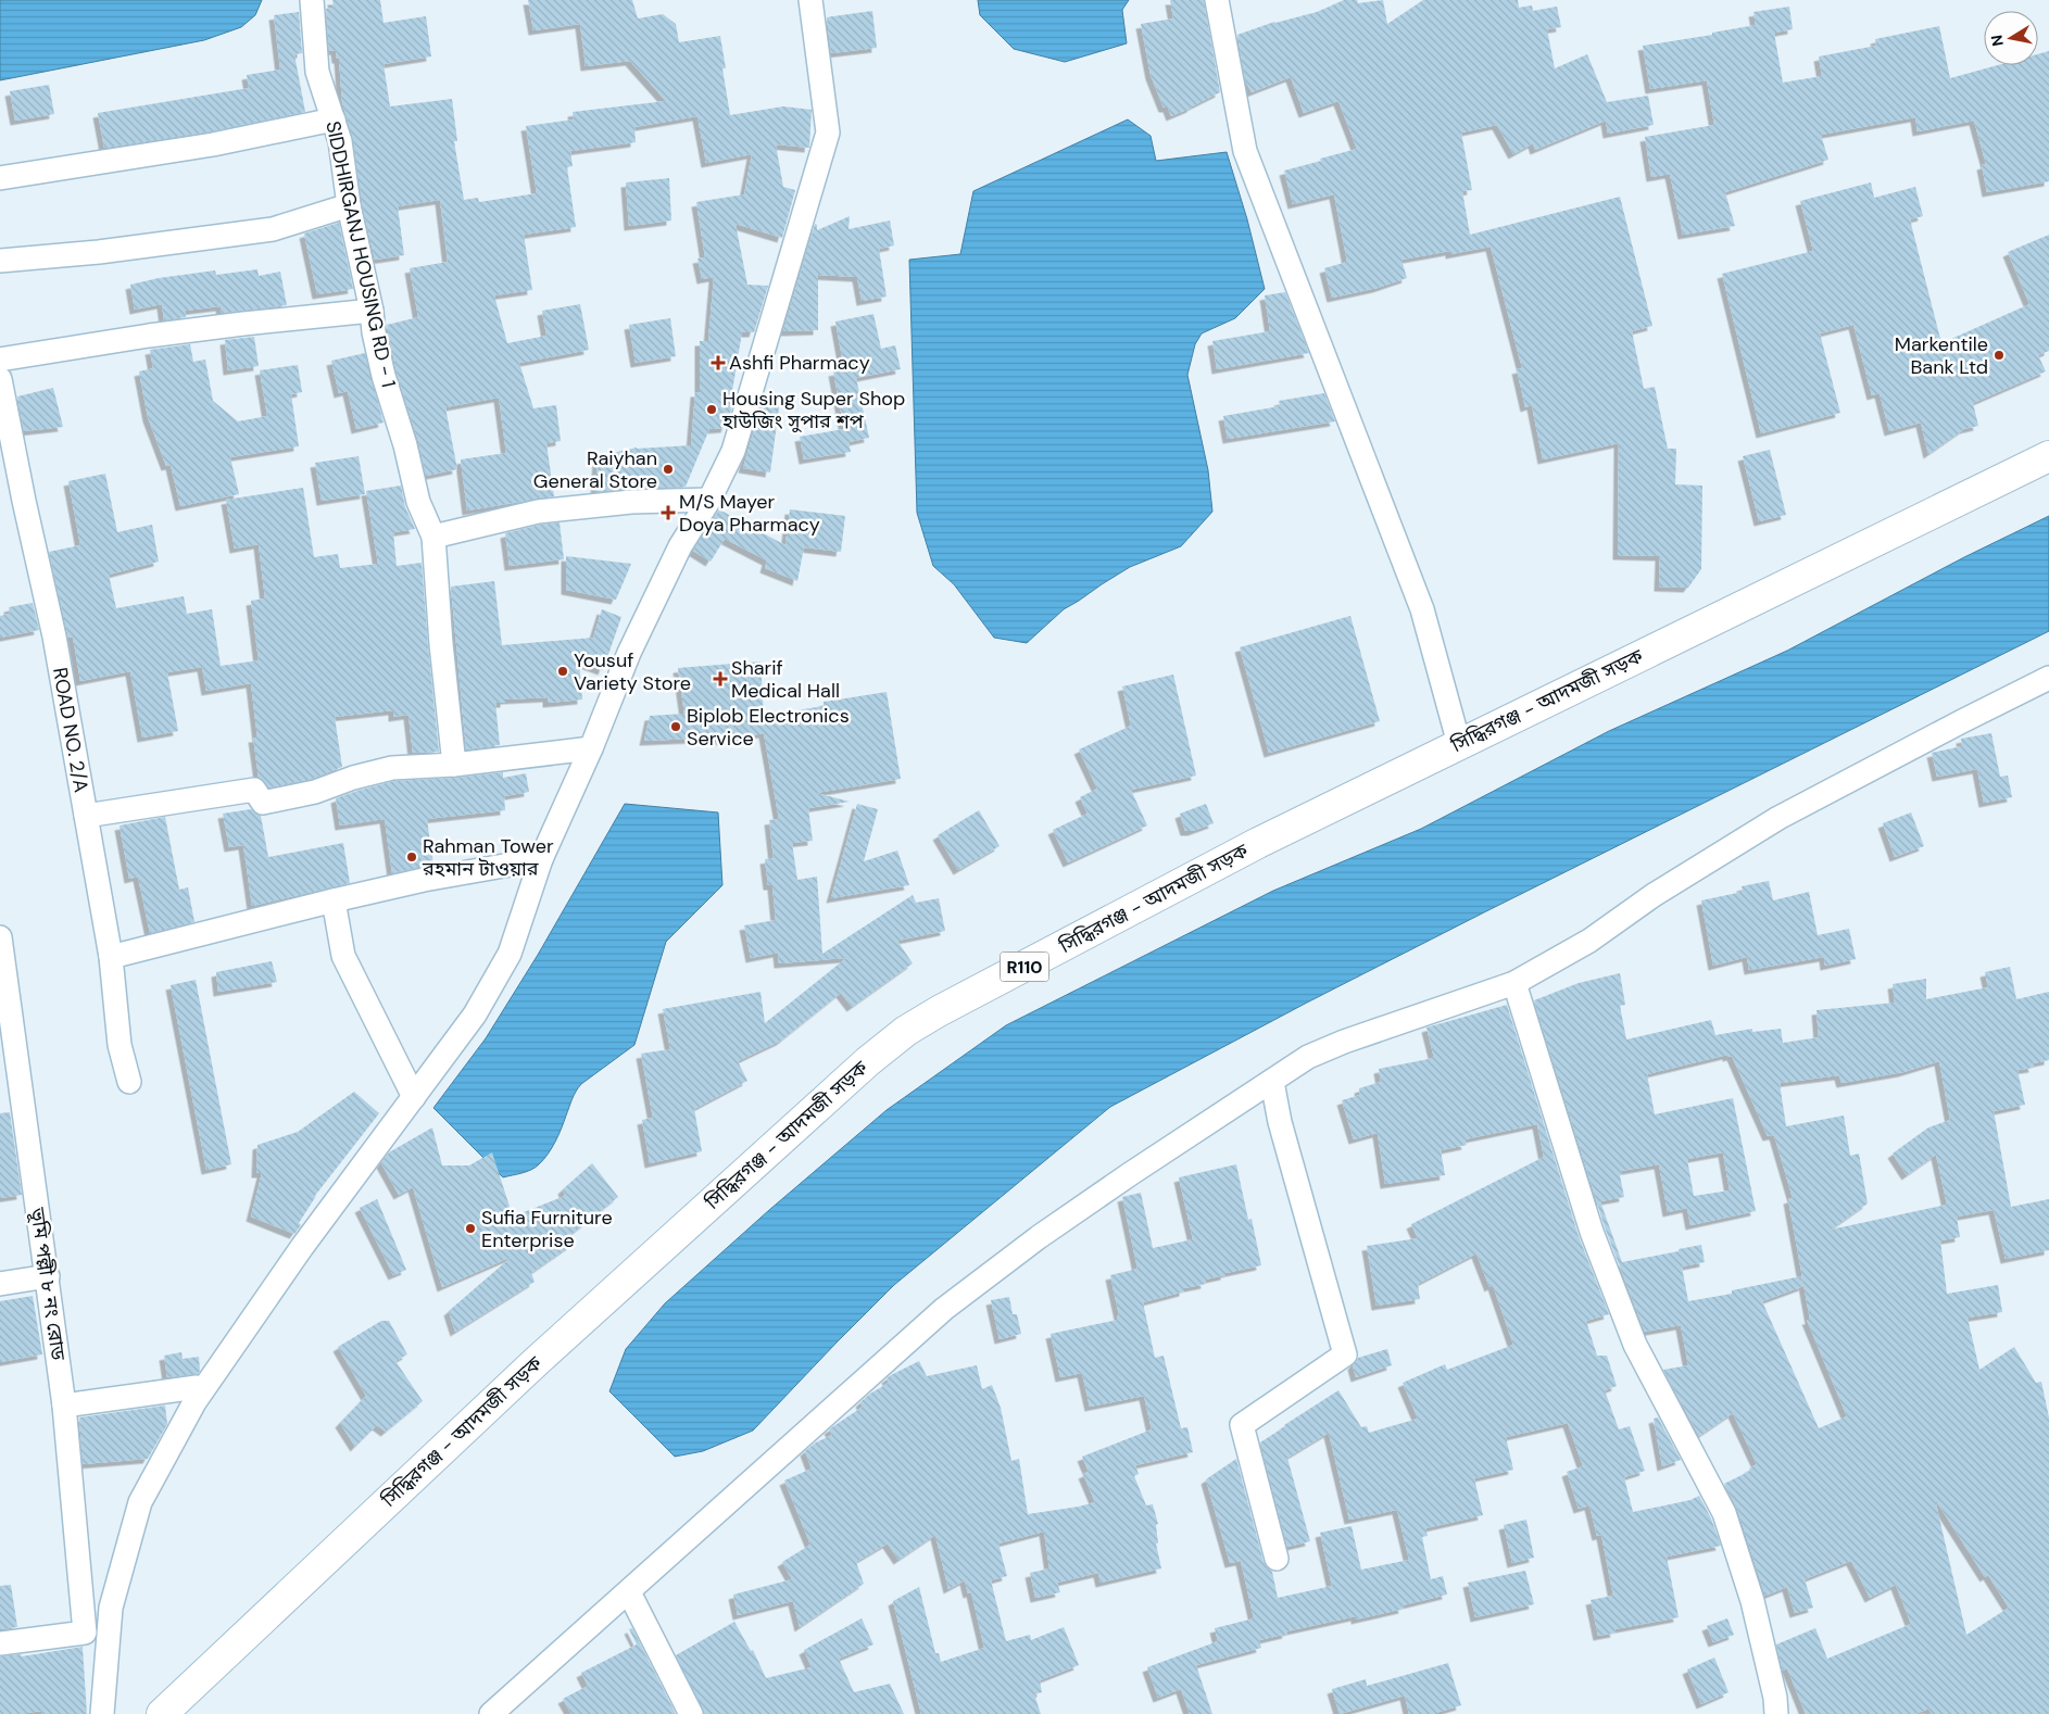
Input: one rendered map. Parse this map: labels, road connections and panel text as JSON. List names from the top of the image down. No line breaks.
{"streets":{"main road":["সিদ্ধিরগঞ্জ - আদমজী সড়ক","R110"],"street":["SIDDHIRGANJ HOUSING RD - 1","ROAD NO. 2/A","ভূমি পল্লী ৮ নং রোড"]},"places":{"other":["Markentile Bank Ltd","Housing Super Shop হাউজিং সুপার শপ","Raiyhan General Store","Yousuf Variety Store","Biplob Electronics Service","Rahman Tower রহমান টাওয়ার","Sufia Furniture Enterprise"],"health":["Ashfi Pharmacy","M/S Mayer Doya Pharmacy","Sharif Medical Hall"]},"north":"left"}
